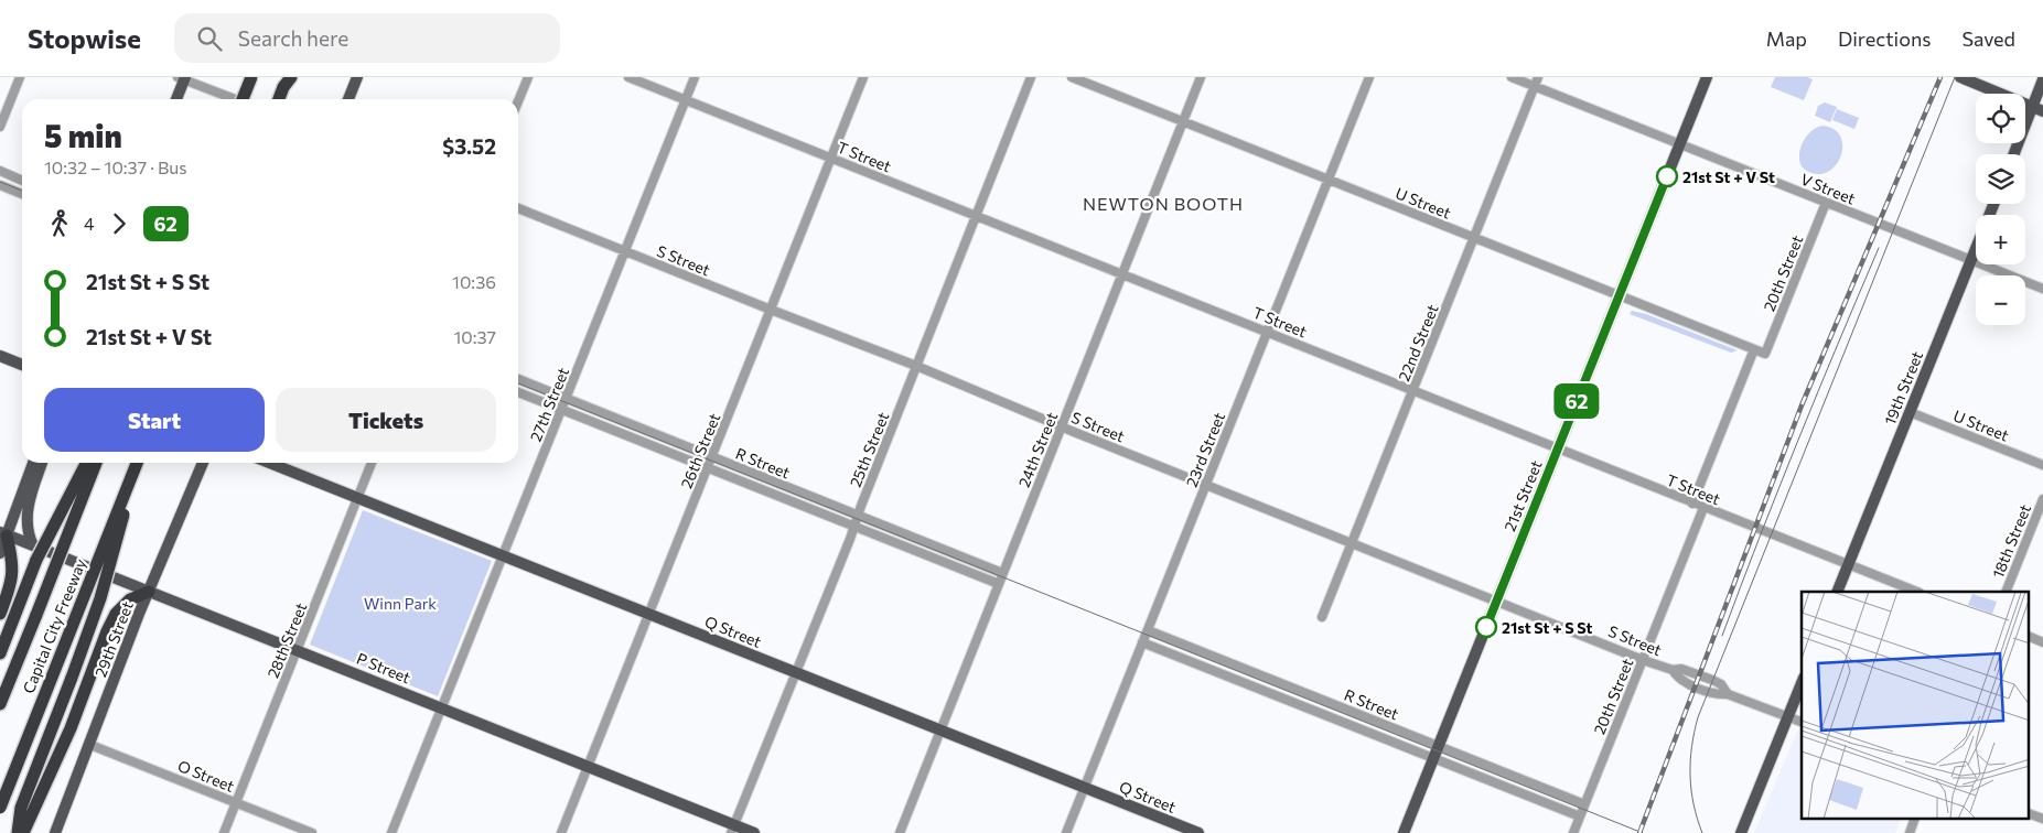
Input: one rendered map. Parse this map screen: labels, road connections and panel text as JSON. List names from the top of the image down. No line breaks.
{"streets":{"highway":["Capital City Freeway"],"main road":["19th Street","21st Street","Q Street","29th Street","P Street"],"street":["T Street","V Street","U Street","S Street","20th Street","22nd Street","27th Street","25th Street","24th Street","23rd Street","26th Street","R Street","18th Street","28th Street","O Street"]},"crossings":[["T Street","20th Street"],["T Street","22nd Street"],["T Street","19th Street"],["T Street","27th Street"],["T Street","25th Street"],["T Street","24th Street"],["T Street","23rd Street"],["T Street","26th Street"],["T Street","21st Street"],["V Street","20th Street"],["V Street","22nd Street"],["V Street","19th Street"],["V Street","21st Street"],["U Street","20th Street"],["U Street","22nd Street"],["U Street","19th Street"],["U Street","24th Street"],["U Street","23rd Street"],["U Street","21st Street"],["S Street","20th Street"],["S Street","22nd Street"],["S Street","27th Street"],["S Street","25th Street"],["S Street","24th Street"],["S Street","23rd Street"],["S Street","26th Street"],["S Street","21st Street"],["20th Street","R Street"],["27th Street","R Street"],["27th Street","Q Street"],["27th Street","P Street"],["25th Street","R Street"],["25th Street","Q Street"],["25th Street","P Street"],["24th Street","R Street"],["24th Street","Q Street"],["23rd Street","R Street"],["23rd Street","Q Street"],["26th Street","R Street"],["26th Street","Q Street"],["26th Street","P Street"],["R Street","21st Street"],["Q Street","28th Street"],["29th Street","P Street"],["29th Street","O Street"],["28th Street","P Street"],["28th Street","O Street"]],"districts":["NEWTON BOOTH"],"parks":["Winn Park"],"places":["21st St + V St","21st St + S St"],"lines":["bus line 62"],"page":{"header":"Stopwise","search":"Search here","nav":["Map","Directions","Saved"],"on_map":"62","map_buttons":["+","−"],"heading":["5 min","10:32 – 10:37 · Bus","$3.52"],"legs":["4","62"],"list":[{"name":"21st St + S St","value":"10:36"},{"name":"21st St + V St","value":"10:37"}],"buttons":["Start","Tickets"]}}
